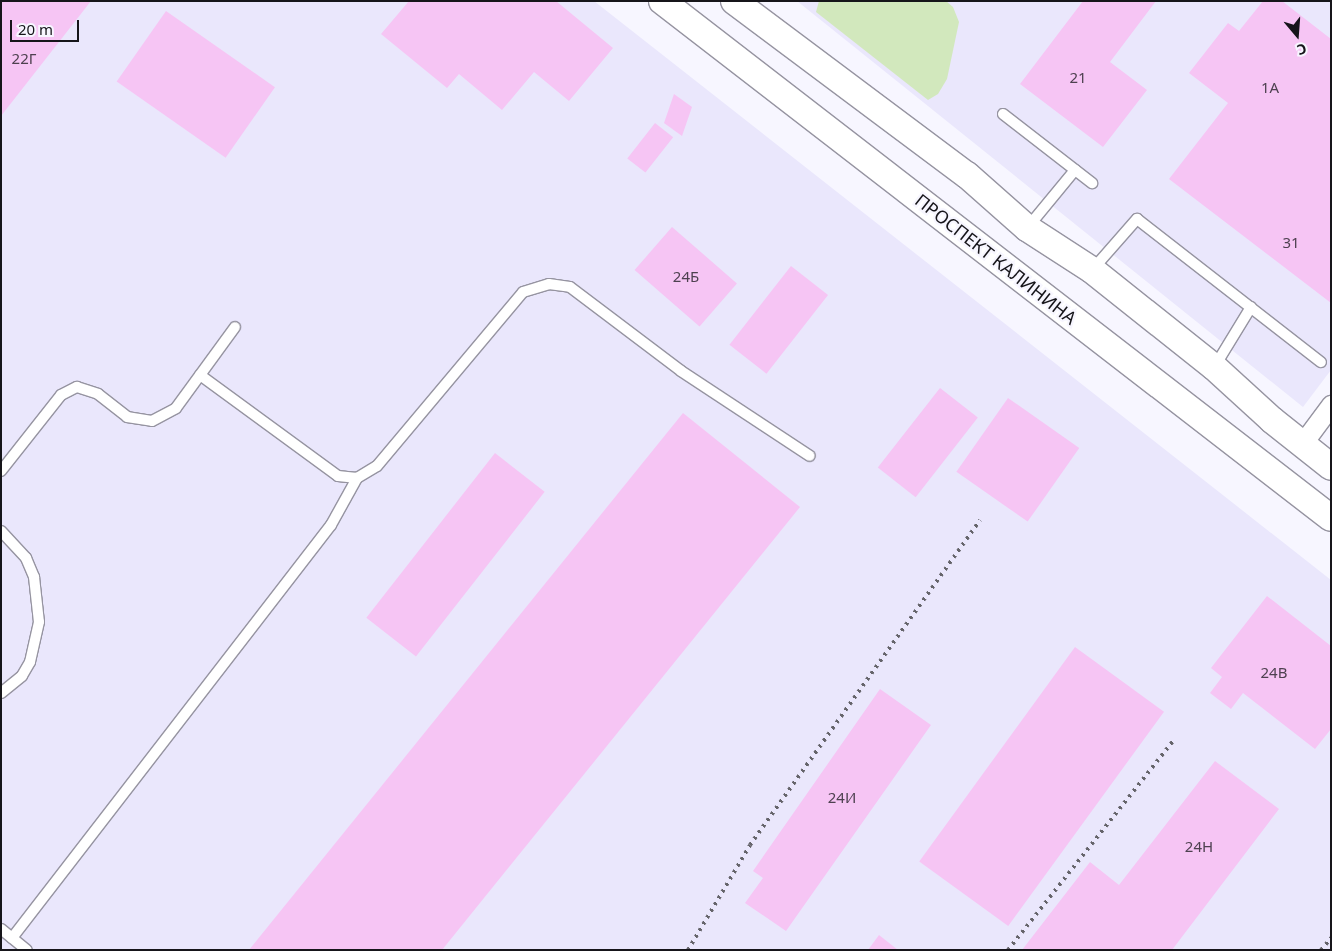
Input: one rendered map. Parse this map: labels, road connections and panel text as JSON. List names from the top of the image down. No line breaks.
{"streets":{"main road":["ПРОСПЕКТ КАЛИНИНА"]},"house_numbers":["22Г","21","1А","31","24Б","24В","24И","24Н"],"scale_bar":"20 m","north":"bottom"}
